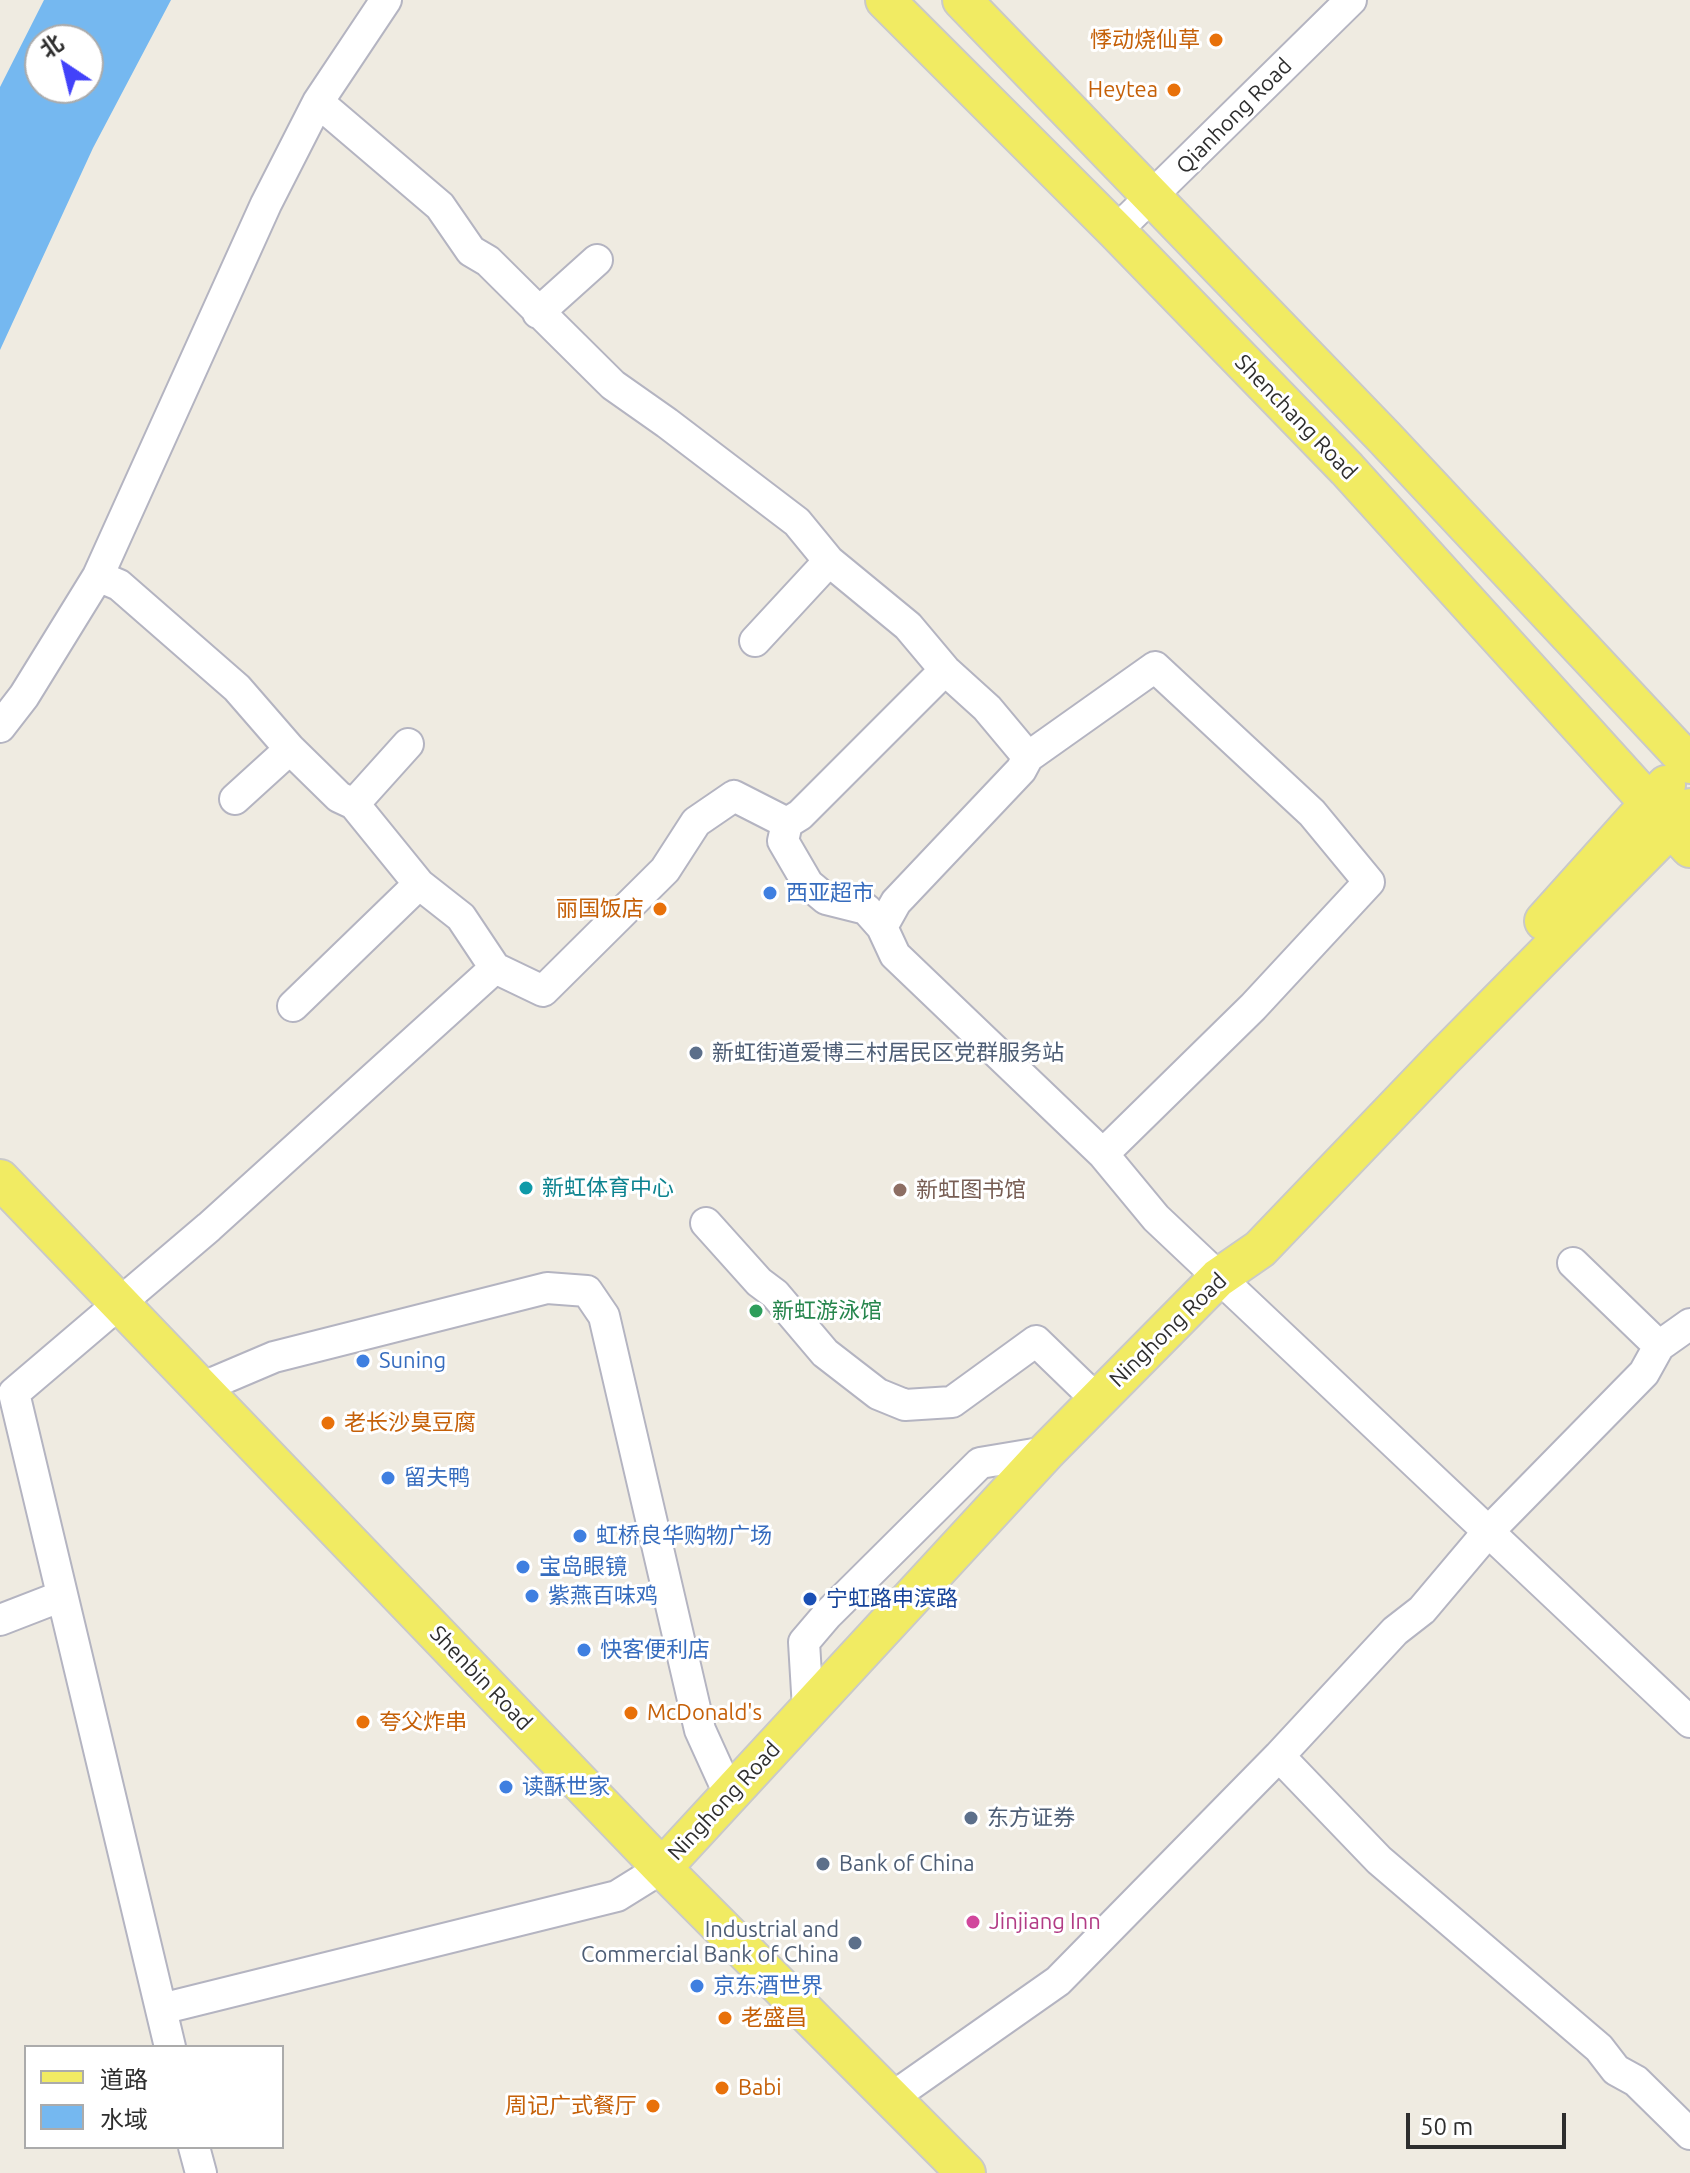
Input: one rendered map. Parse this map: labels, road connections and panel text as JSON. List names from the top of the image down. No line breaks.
{"streets":{"main road":["Shenchang Road","Ninghong Road","Shenbin Road"],"street":["Qianhong Road"]},"crossings":[["Qianhong Road","Shenchang Road"],["Shenchang Road","Ninghong Road"],["Ninghong Road","Shenbin Road"]],"places":["悸动烧仙草","Heytea","西亚超市","丽国饭店","新虹街道爱博三村居民区党群服务站","新虹体育中心","新虹图书馆","新虹游泳馆","Suning","老长沙臭豆腐","留夫鸭","虹桥良华购物广场","宝岛眼镜","紫燕百味鸡","宁虹路申滨路","快客便利店","McDonald's","夸父炸串","读酥世家","东方证券","Bank of China","Jinjiang Inn","Industrial and Commercial Bank of China","京东酒世界","老盛昌","Babi","周记广式餐厅"],"legend":["道路","水域"],"scale_bar":"50 m","north":"top left"}
